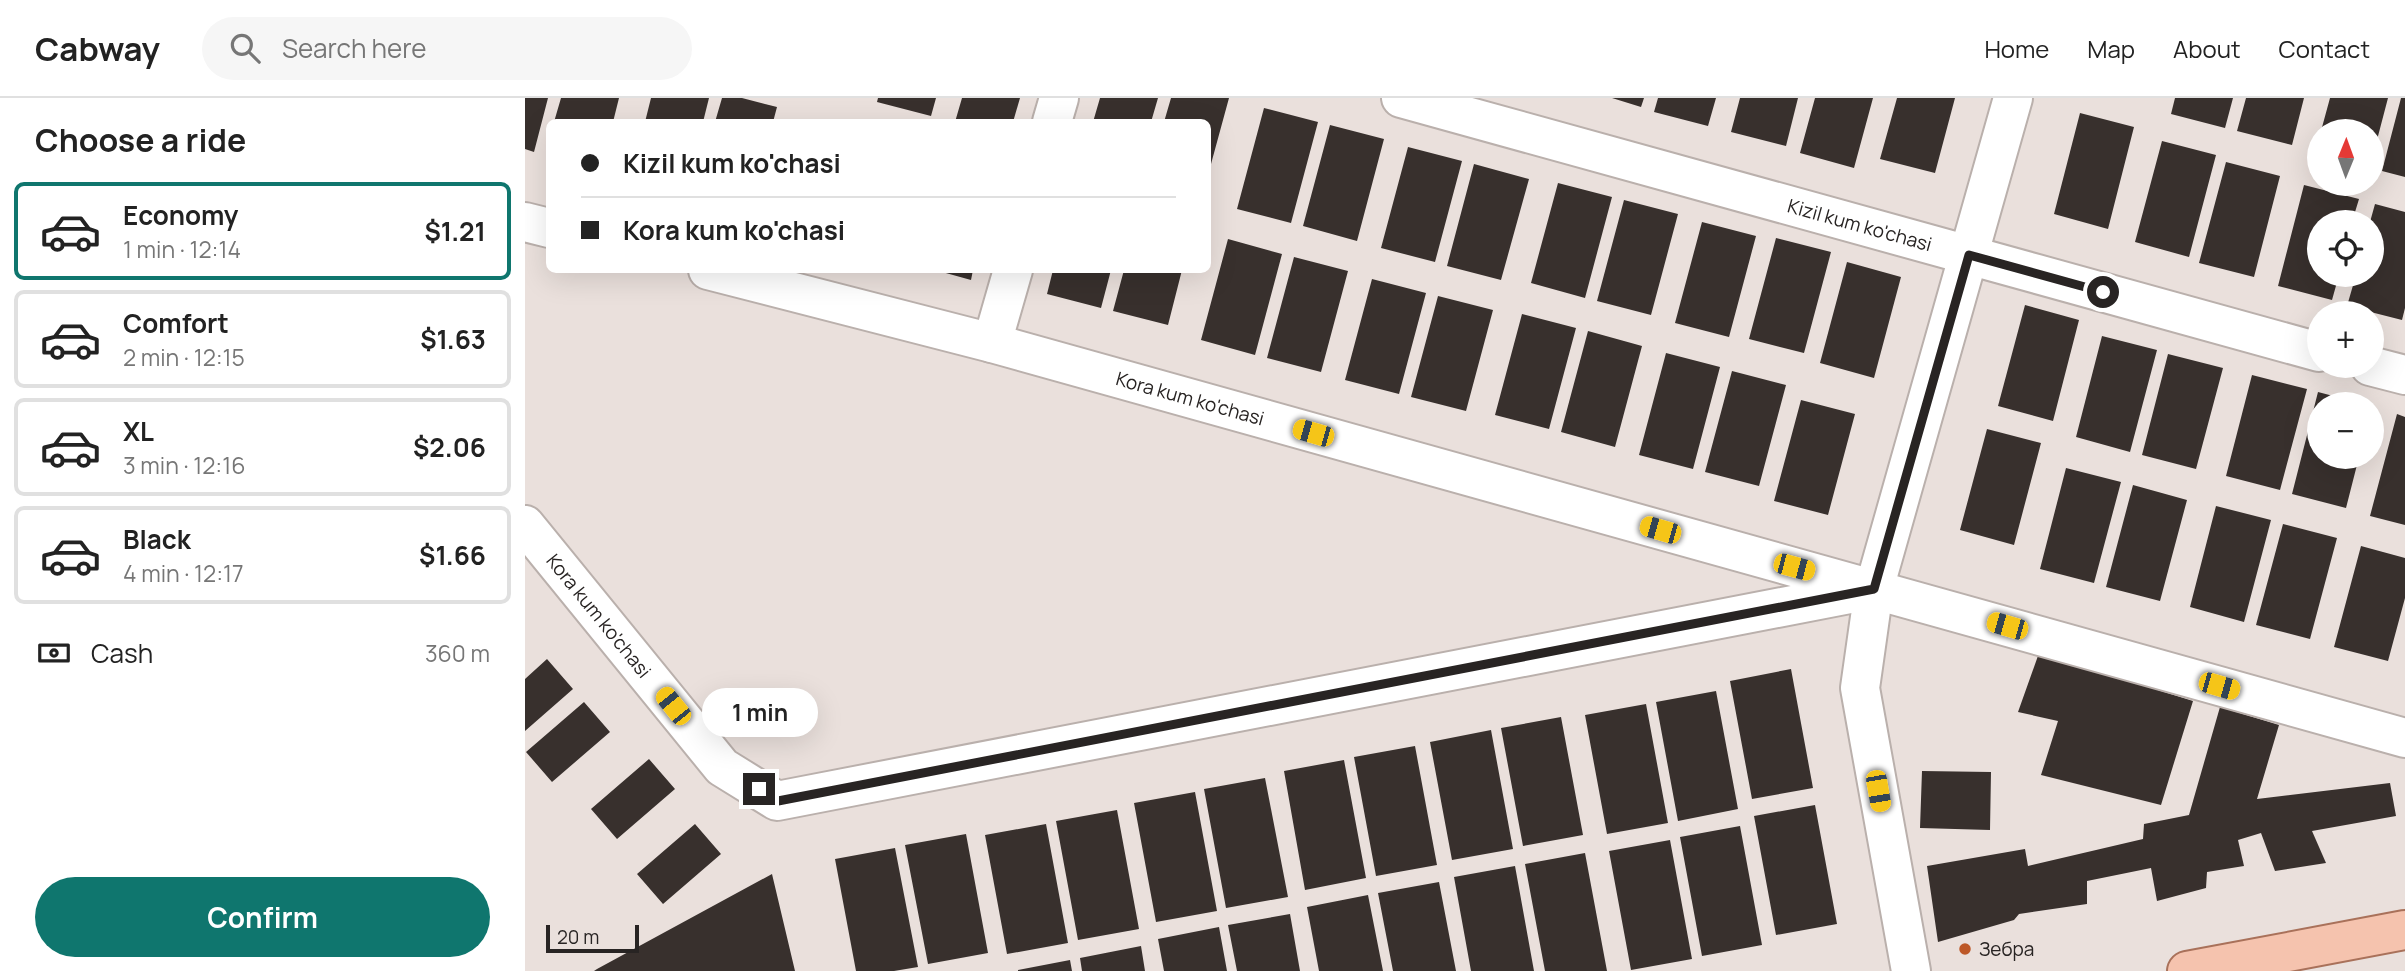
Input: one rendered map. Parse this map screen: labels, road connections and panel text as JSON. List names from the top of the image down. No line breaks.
{"streets":{"street":["Kizil kum ko'chasi","Kora kum ko'chasi"]},"places":["Зебра"],"scale_bar":"20 m","north":"top","page":{"header":"Cabway","search":"Search here","nav":["Home","Map","About","Contact"],"heading":"Choose a ride","map_buttons":["+","−"],"banner":["Kizil kum ko'chasi","Kora kum ko'chasi"],"list":[{"name":"Economy","note":"1 min · 12:14","value":"$1.21"},{"name":"Comfort","note":"2 min · 12:15","value":"$1.63"},{"name":"XL","note":"3 min · 12:16","value":"$2.06"},{"name":"Black","note":"4 min · 12:17","value":"$1.66"}],"pay":["Cash","360 m"],"bubble":"1 min","buttons":"Confirm","scale":"20 m"}}
